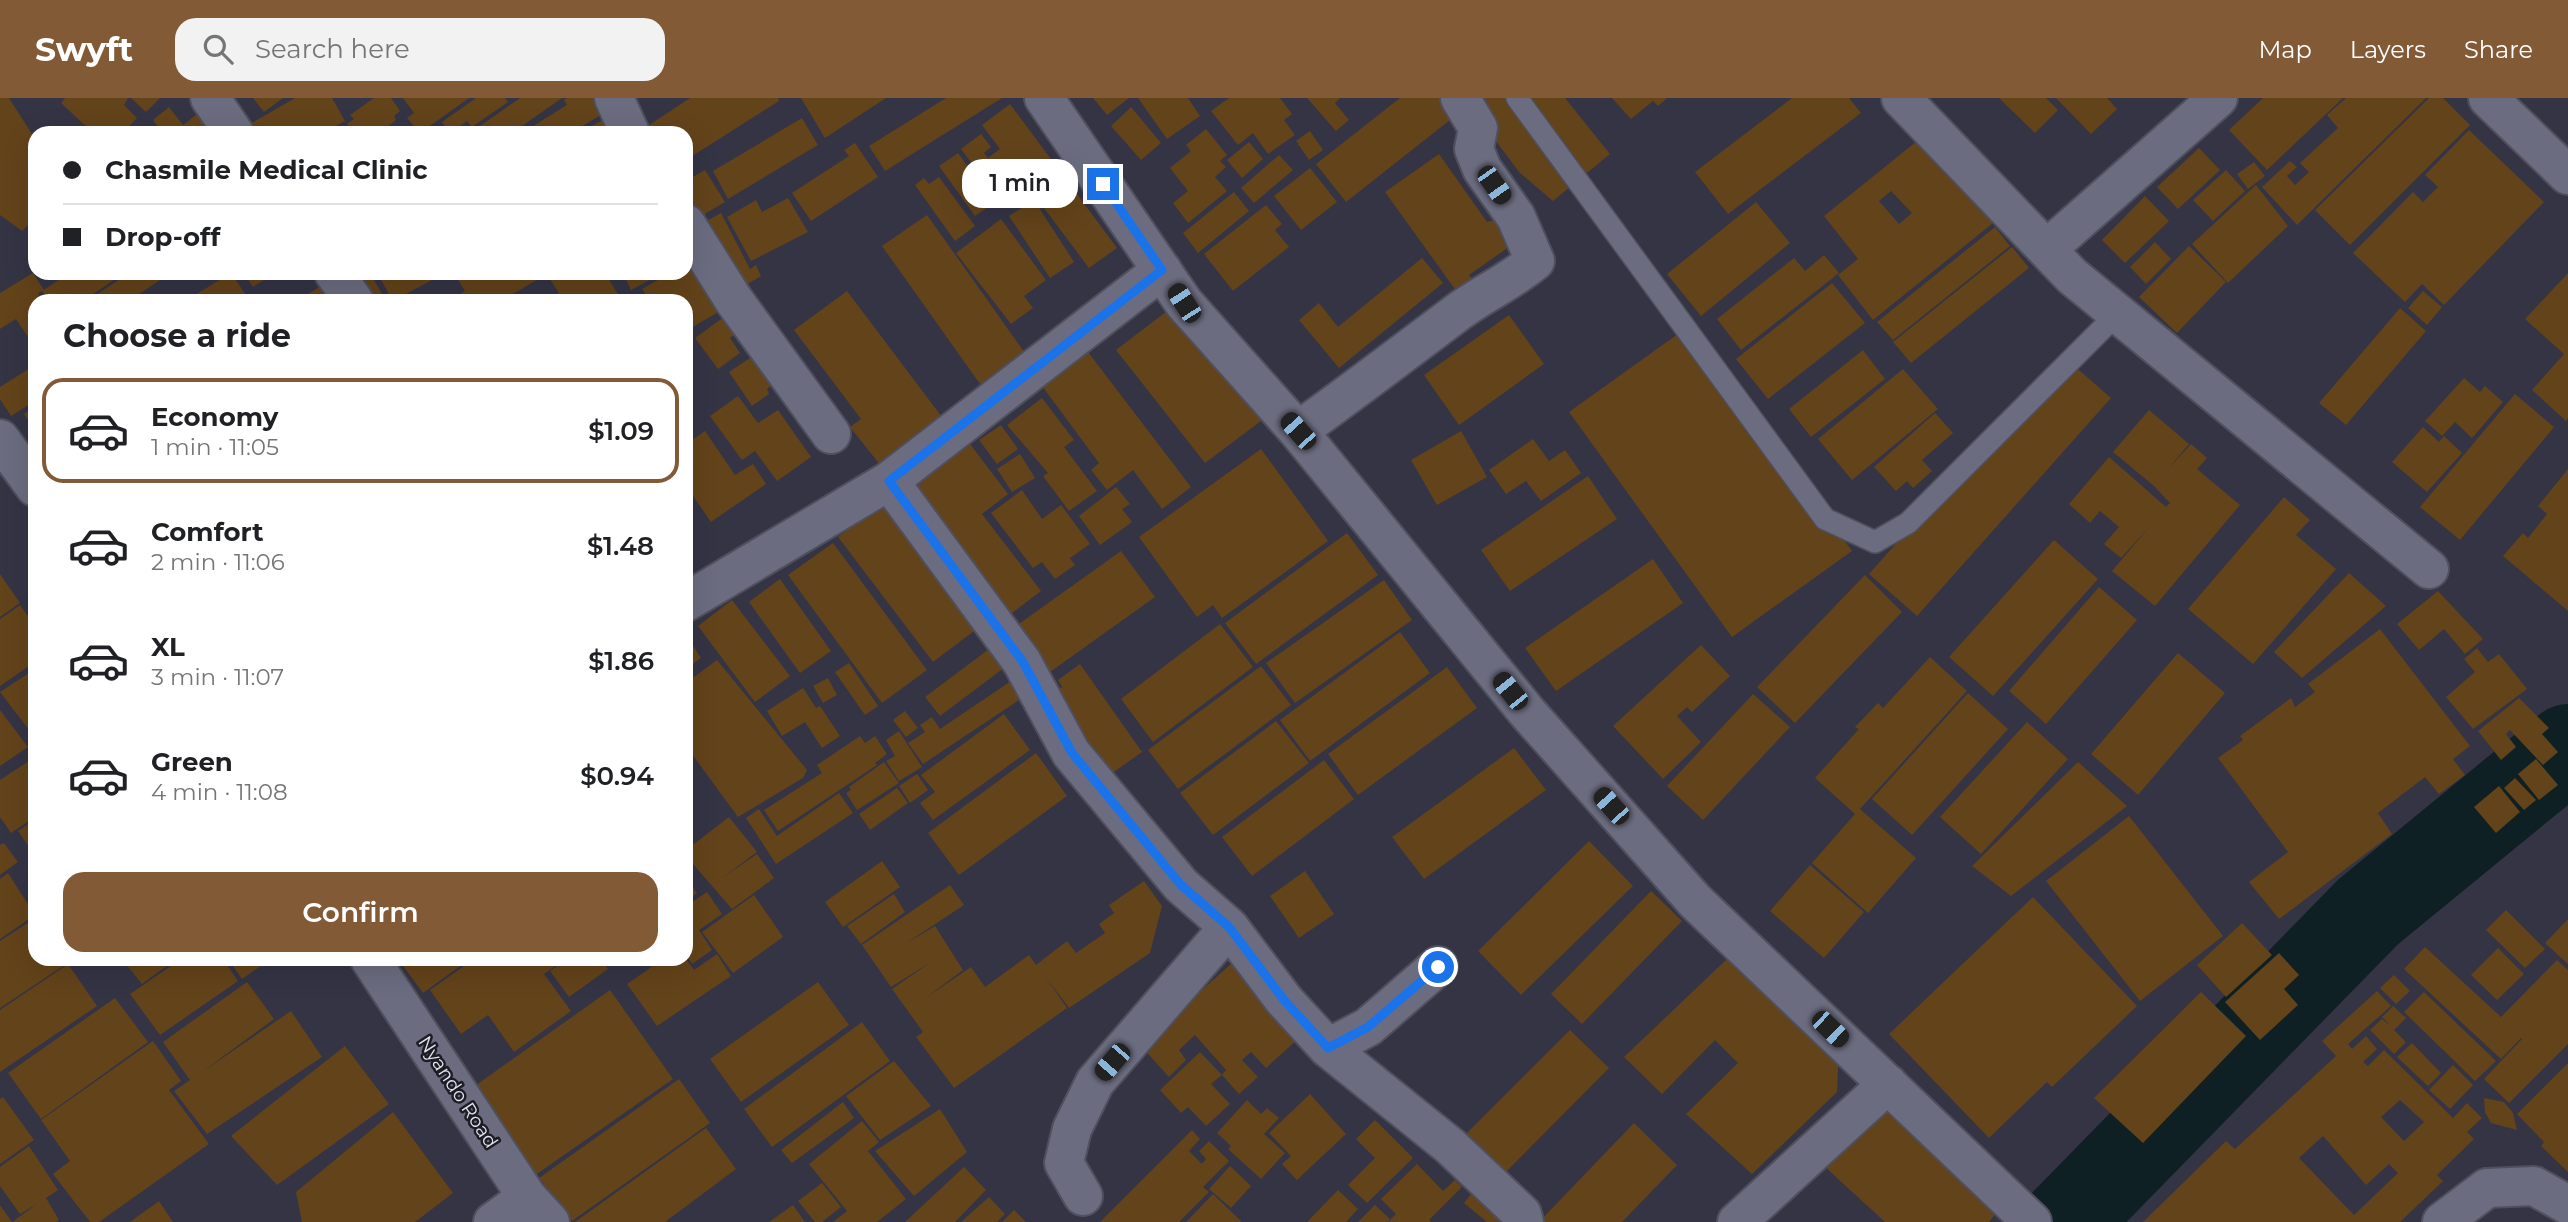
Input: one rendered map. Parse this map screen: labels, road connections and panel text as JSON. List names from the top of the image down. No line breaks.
{"streets":{"street":["Nyando Road"]},"page":{"header":"Swyft","search":"Search here","nav":["Map","Layers","Share"],"banner":["Chasmile Medical Clinic","Drop-off"],"bubble":"1 min","heading":"Choose a ride","list":[{"name":"Economy","note":"1 min · 11:05","value":"$1.09"},{"name":"Comfort","note":"2 min · 11:06","value":"$1.48"},{"name":"XL","note":"3 min · 11:07","value":"$1.86"},{"name":"Green","note":"4 min · 11:08","value":"$0.94"}],"buttons":"Confirm"}}
